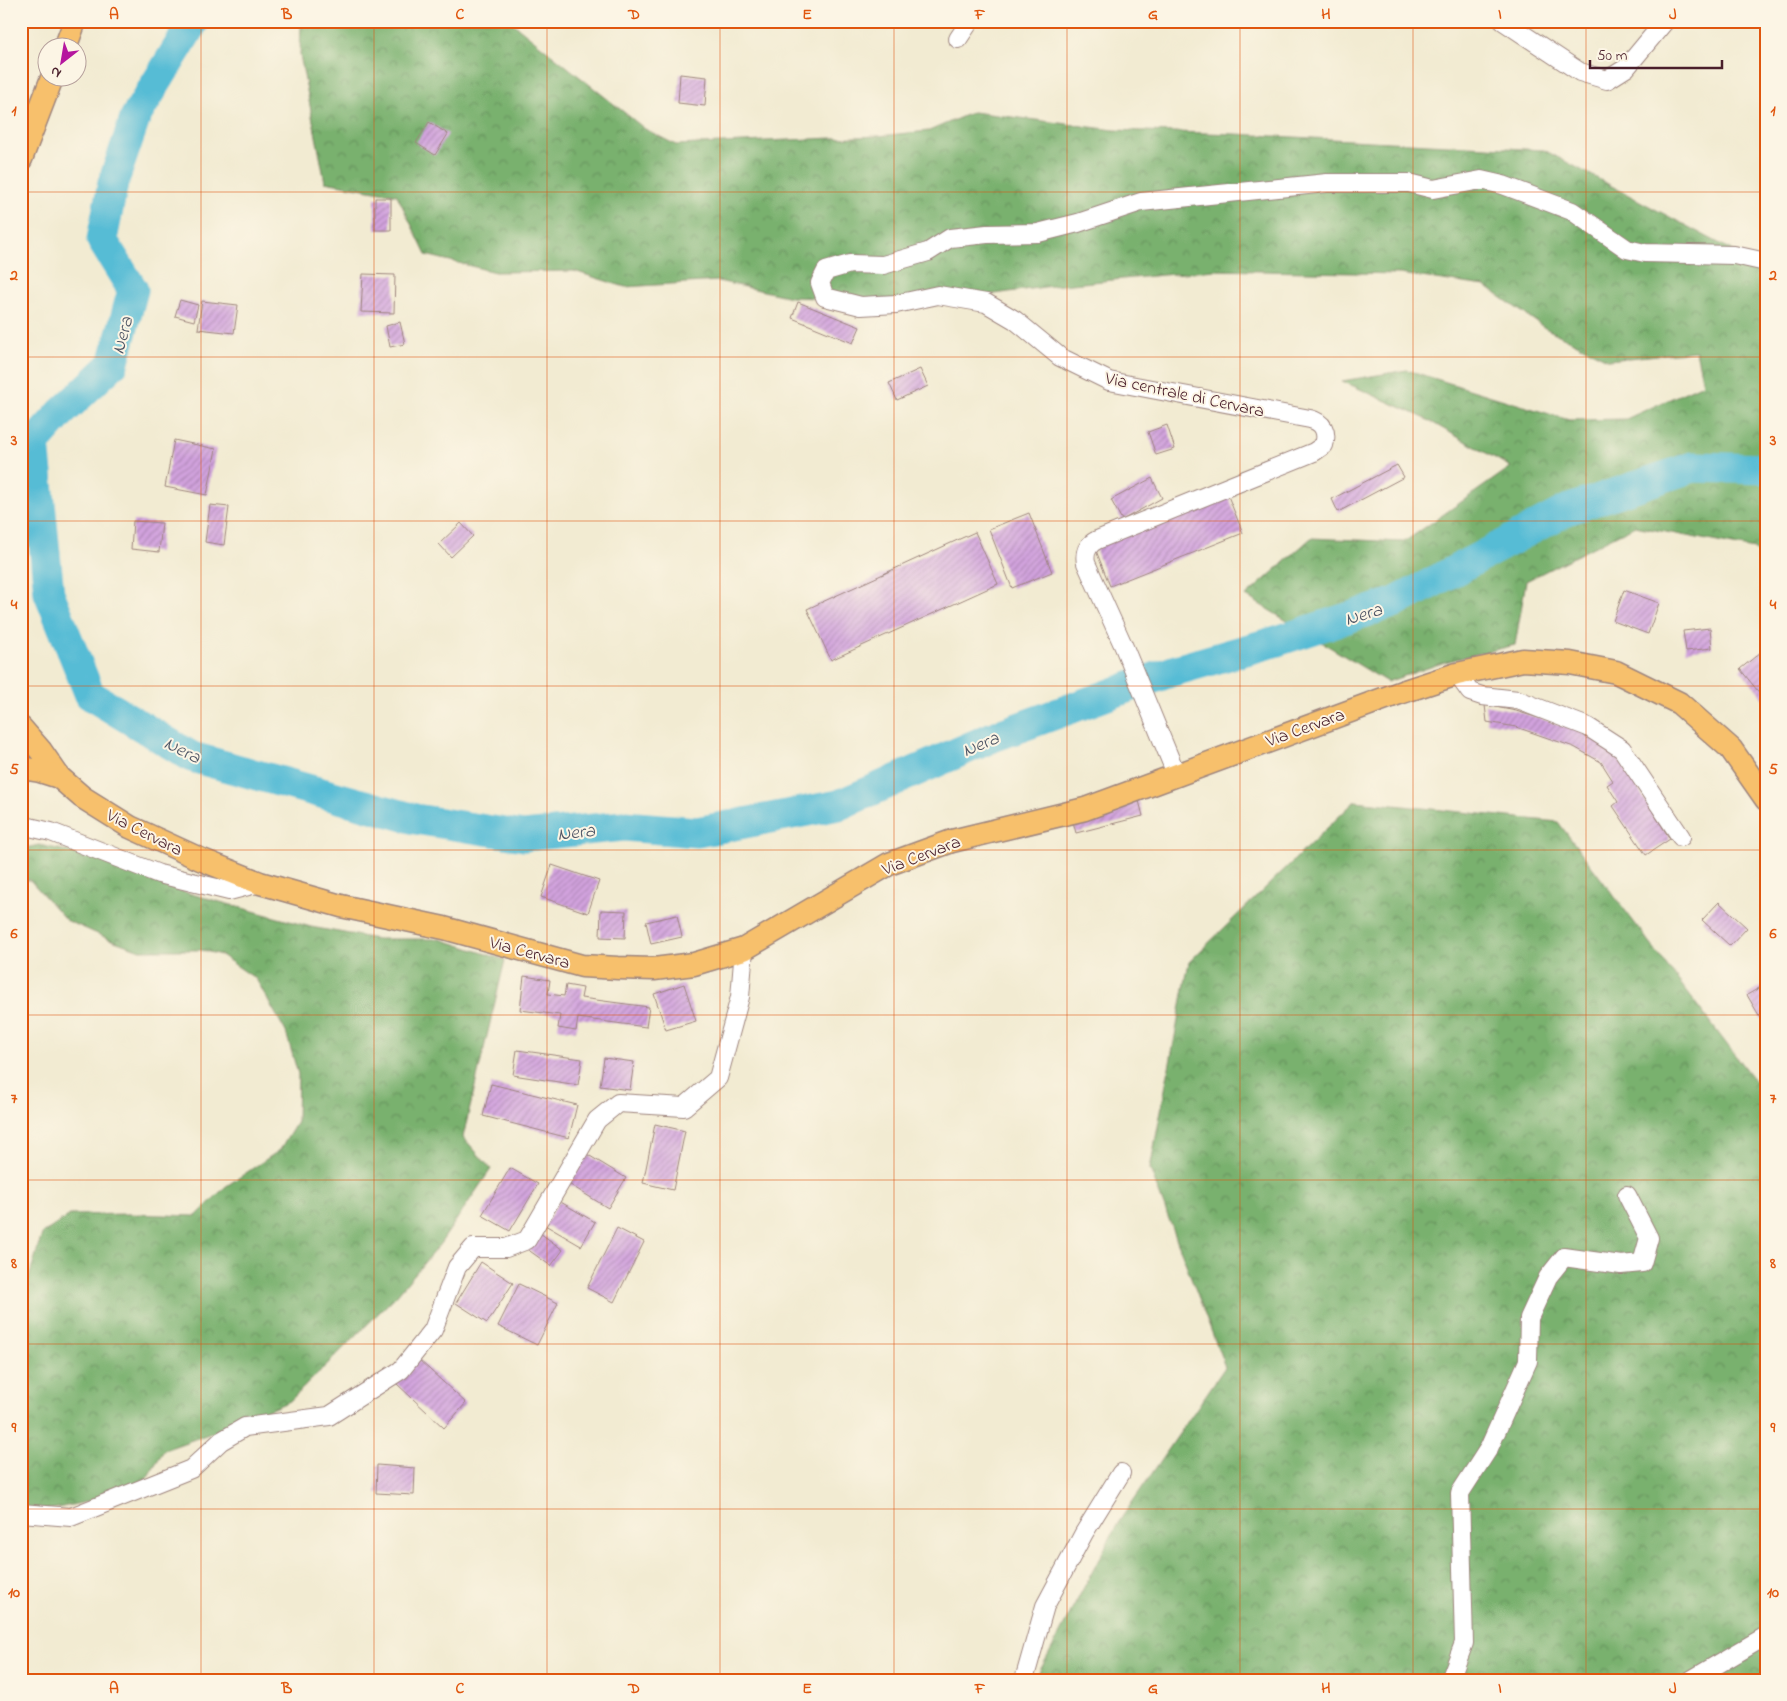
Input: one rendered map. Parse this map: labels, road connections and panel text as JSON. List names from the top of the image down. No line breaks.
{"streets":{"main road":["Via Cervara"],"street":["Via centrale di Cervara"]},"crossings":[["Via centrale di Cervara","Via Cervara"]],"water":["Nera"],"scale_bar":"50 m","north":"bottom left","grid":{"columns":["A","B","C","D","E","F","G","H","I","J"],"rows":["1","2","3","4","5","6","7","8","9","10"]}}
